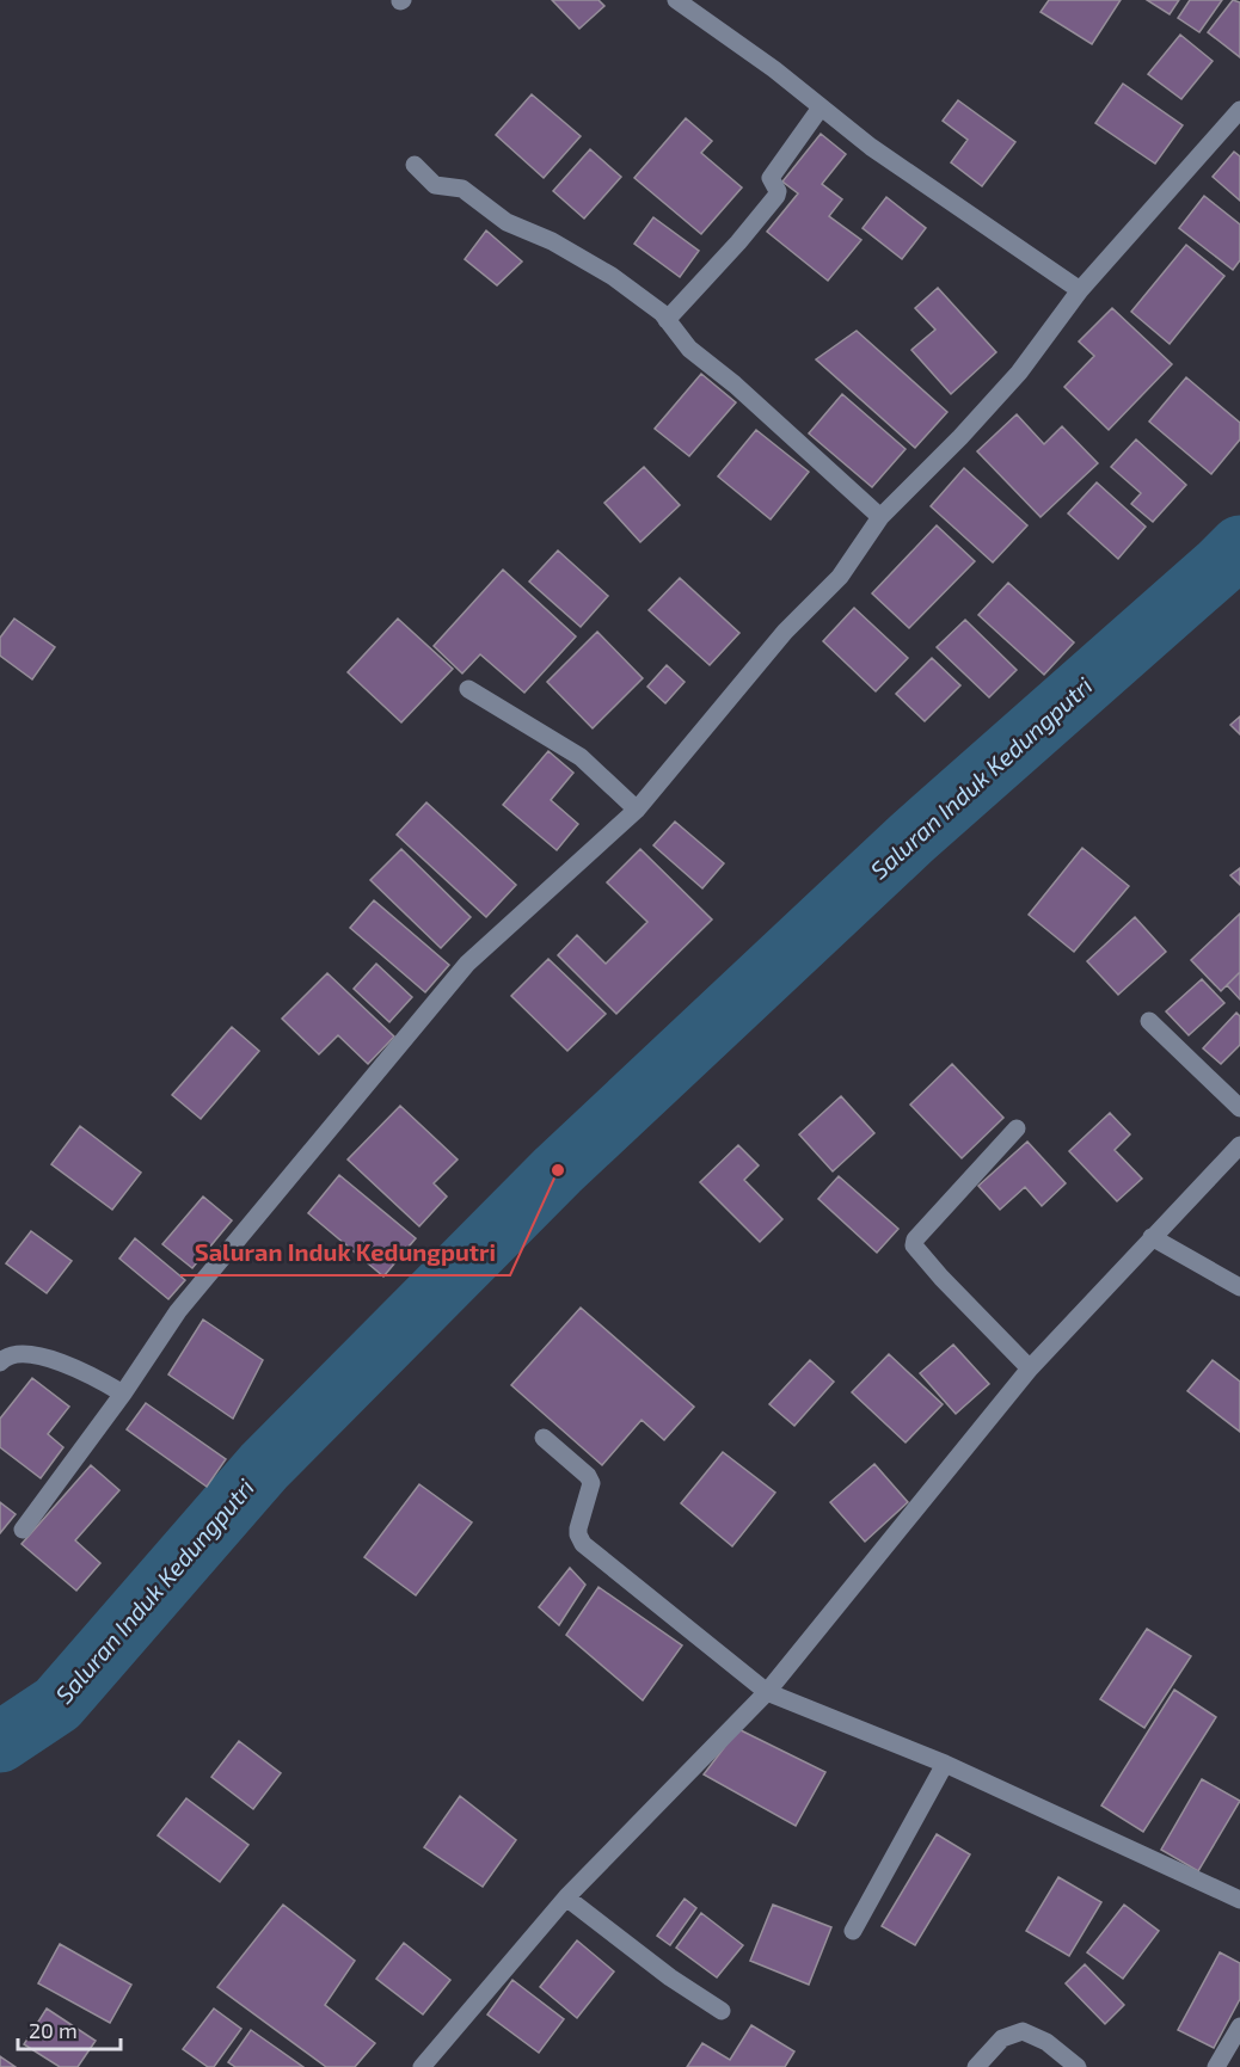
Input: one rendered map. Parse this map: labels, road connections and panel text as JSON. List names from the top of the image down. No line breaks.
{"water":["Saluran Induk Kedungputri"],"places":["Saluran Induk Kedungputri"],"scale_bar":"20 m"}
